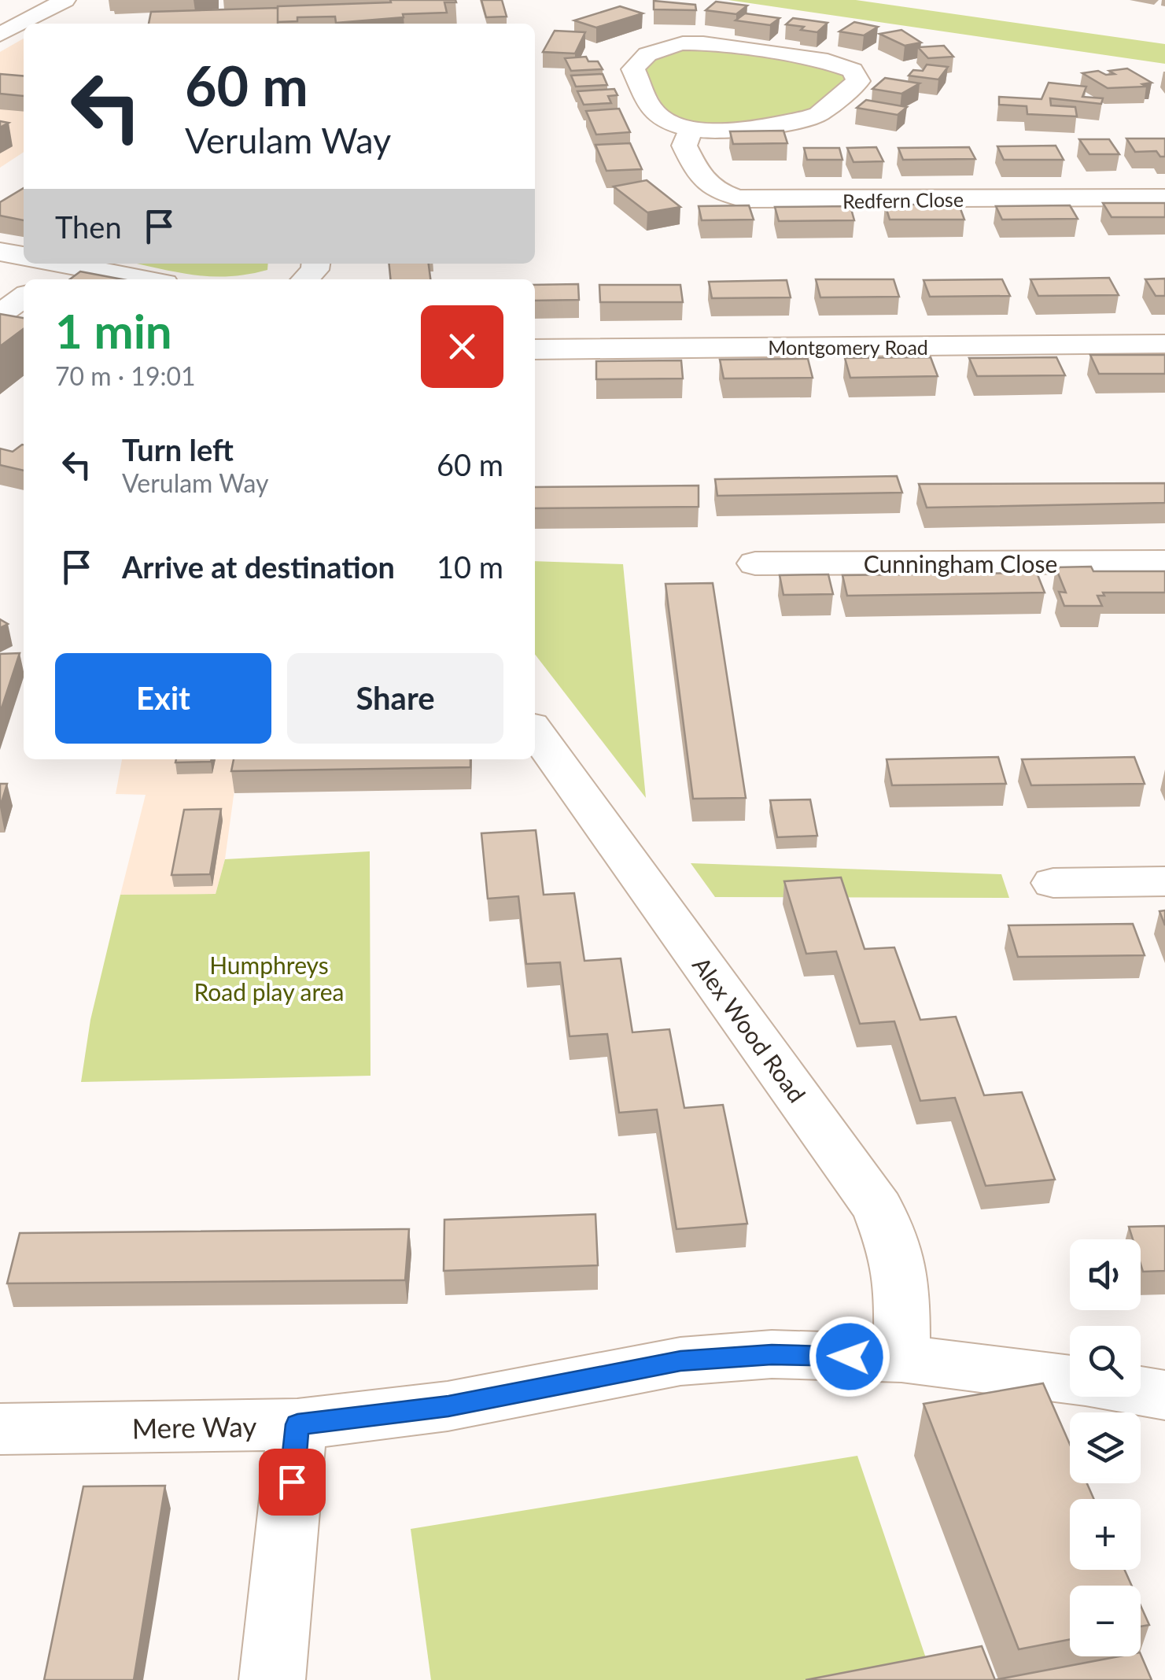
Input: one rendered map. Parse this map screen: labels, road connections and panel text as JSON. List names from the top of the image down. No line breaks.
{"streets":{"street":["Redfern Close","Montgomery Road","Cunningham Close","Alex Wood Road","Mere Way"]},"crossings":[["Alex Wood Road","Mere Way"]],"parks":["Humphreys Road play area"],"page":{"turn":["60 m","Verulam Way"],"then":"Then","heading":["1 min","70 m · 19:01"],"list":[{"name":"Turn left","note":"Verulam Way","value":"60 m"},{"name":"Arrive at destination","value":"10 m"}],"buttons":["Exit","Share"],"map_buttons":["+","−"]}}
